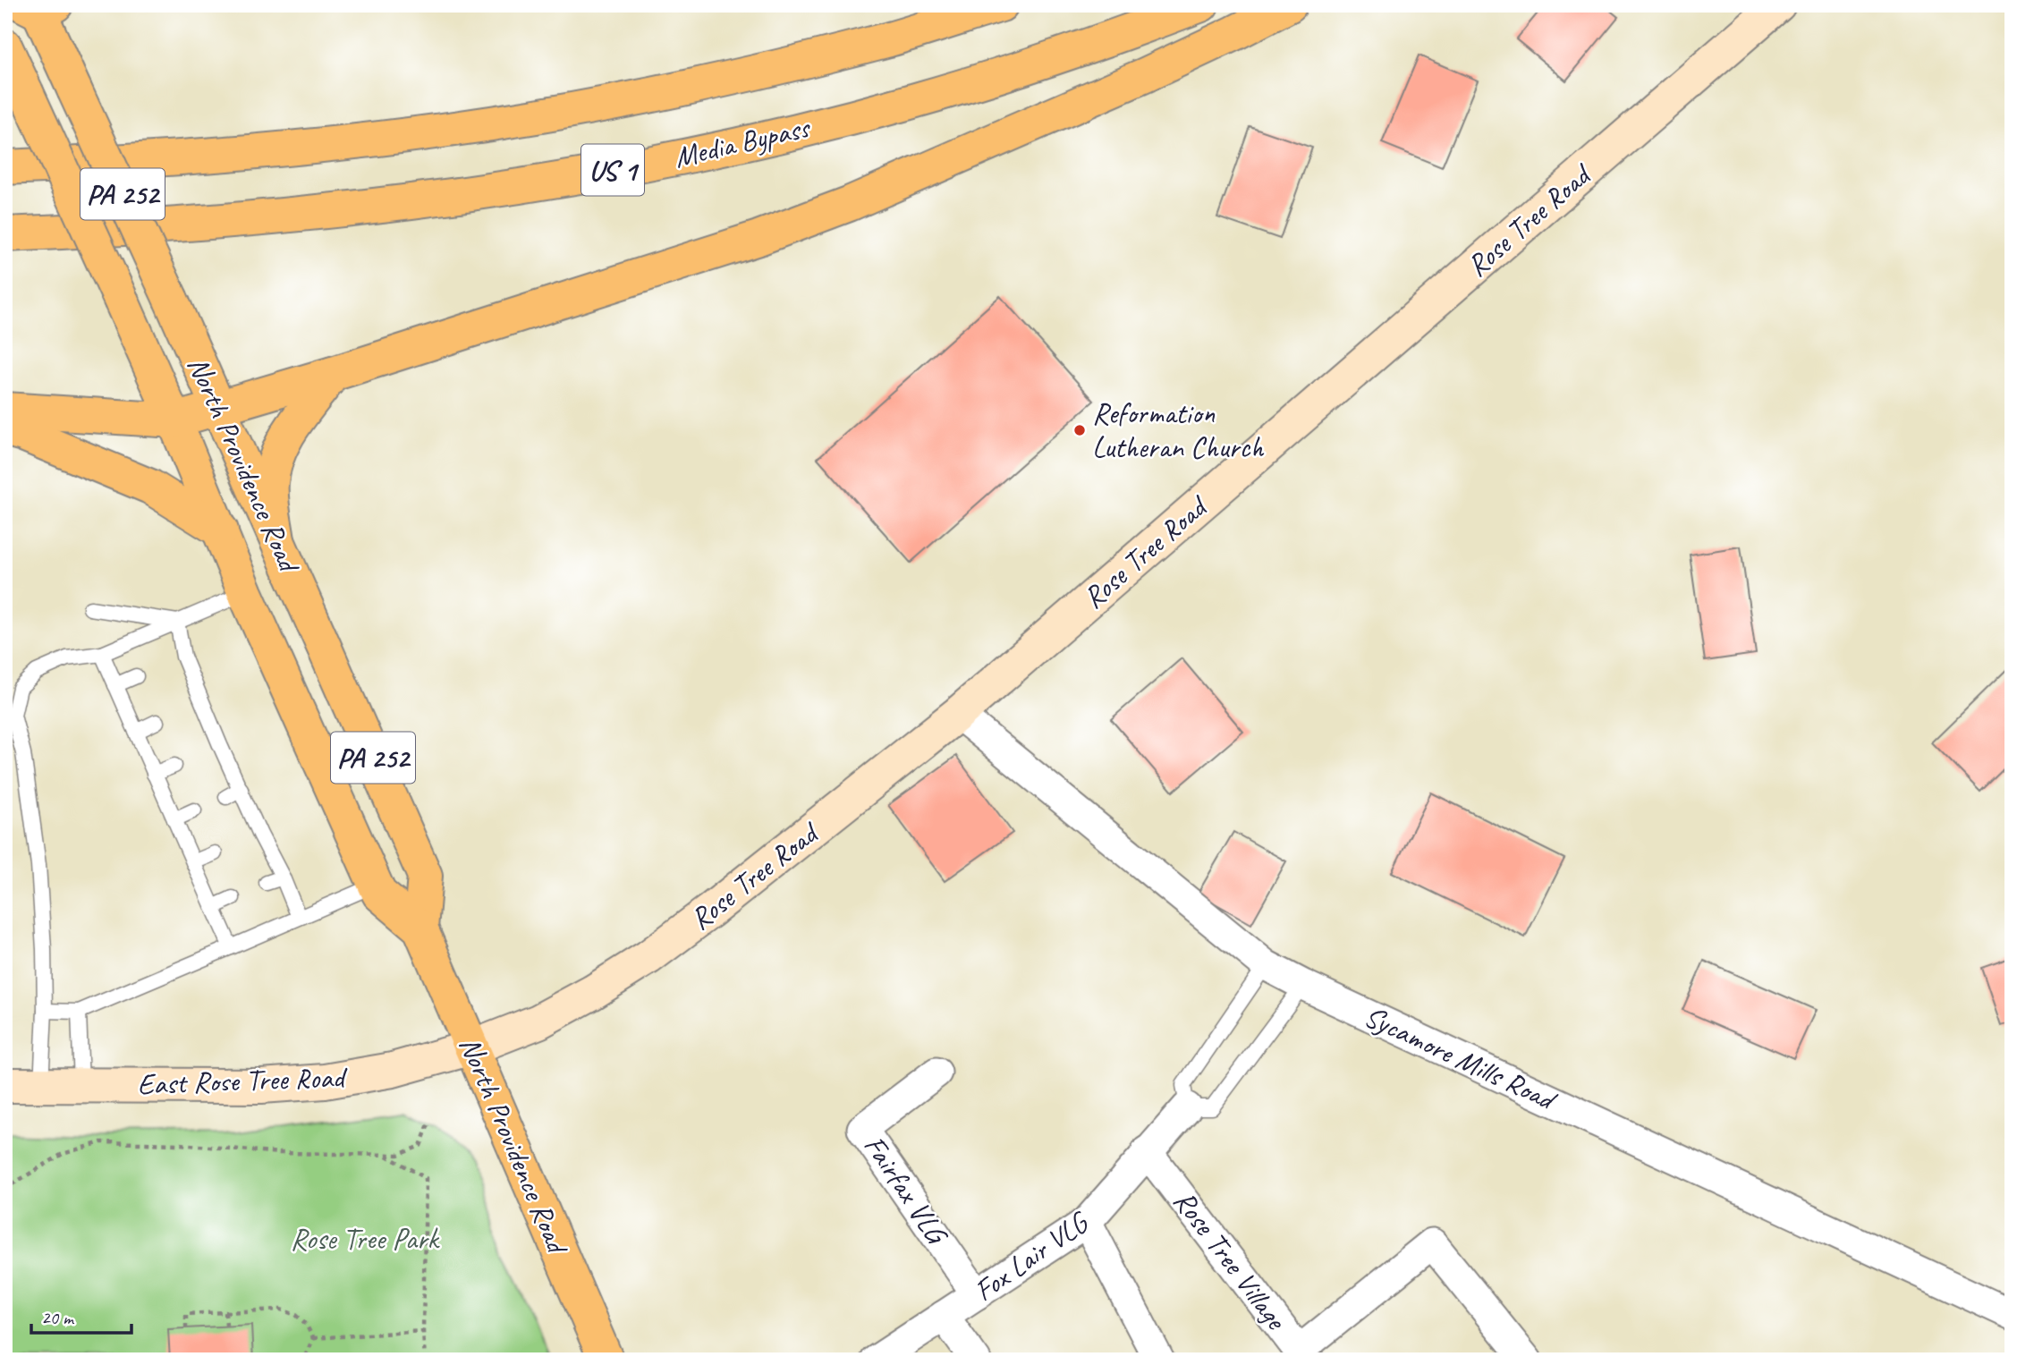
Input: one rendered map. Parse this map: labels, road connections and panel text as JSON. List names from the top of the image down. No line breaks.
{"streets":{"main road":["Media Bypass","US 1","PA 252","North Providence Road"],"street":["Rose Tree Road","Sycamore Mills Road","East Rose Tree Road","Fairfax VLG","Fox Lair VLG","Rose Tree Village"]},"crossings":[["Rose Tree Road","North Providence Road"],["Rose Tree Road","Sycamore Mills Road"],["Rose Tree Road","East Rose Tree Road"],["North Providence Road","East Rose Tree Road"],["Fairfax VLG","Fox Lair VLG"],["Fox Lair VLG","Rose Tree Village"]],"parks":["Rose Tree Park"],"places":["Reformation Lutheran Church"],"scale_bar":"20 m"}
